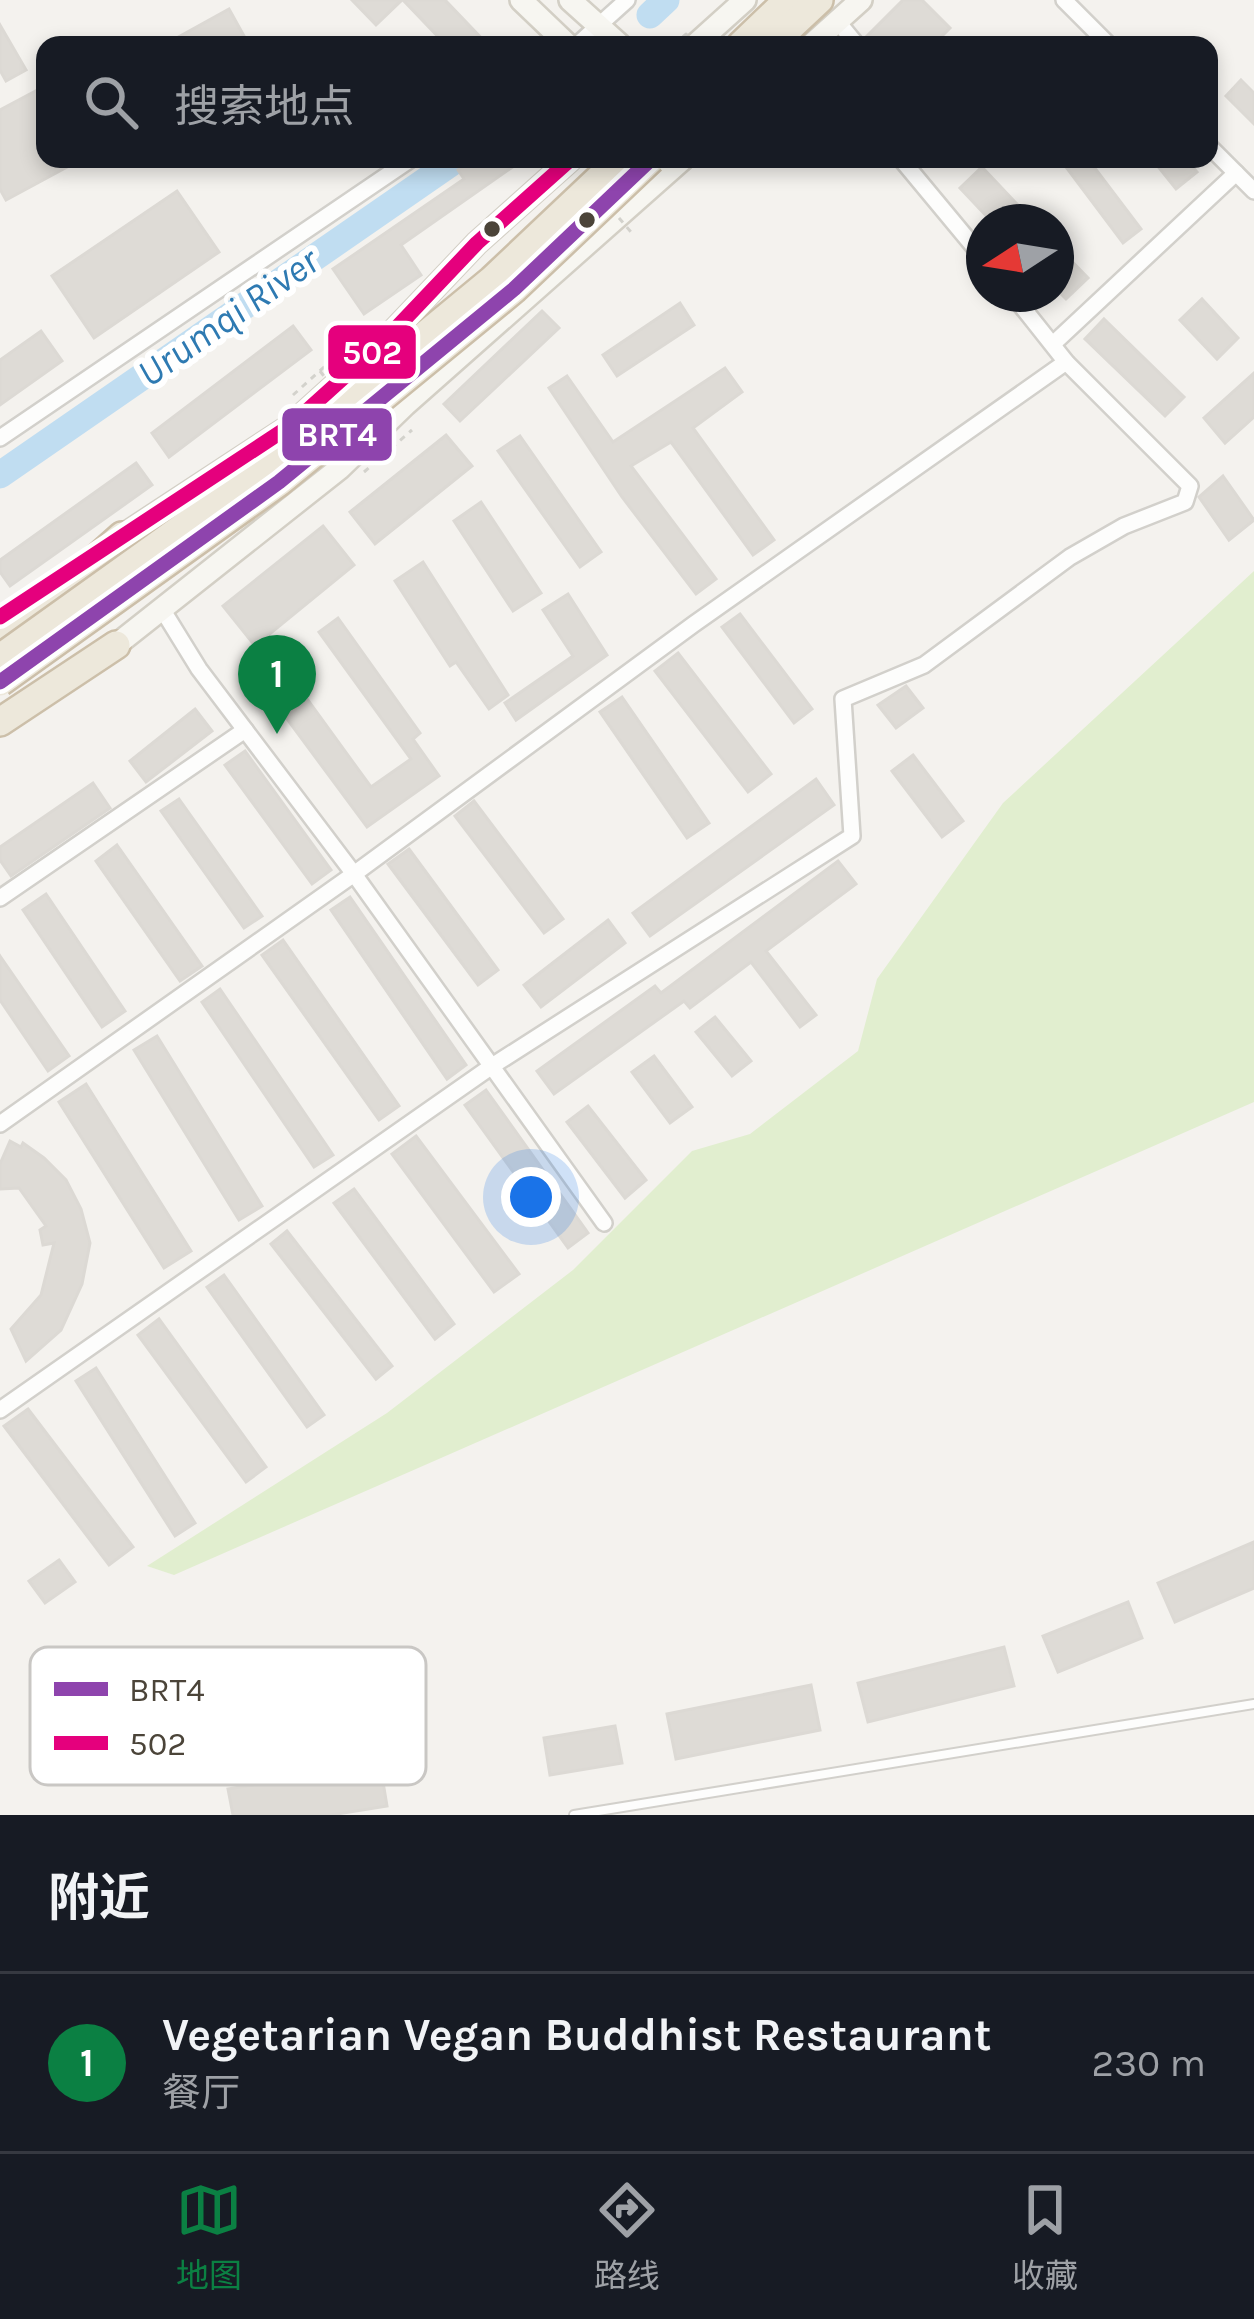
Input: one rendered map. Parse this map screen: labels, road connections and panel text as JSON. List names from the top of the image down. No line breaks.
{"water":["Urumqi River"],"lines":["transit line BRT4","transit line 502"],"legend":["BRT4","502"],"north":"left","page":{"search":"搜索地点","pins":"1","heading":"附近","list":[{"mark":"1","name":"Vegetarian Vegan Buddhist Restaurant","note":"餐厅","value":"230 m"}],"nav":["地图","路线","收藏"]}}
